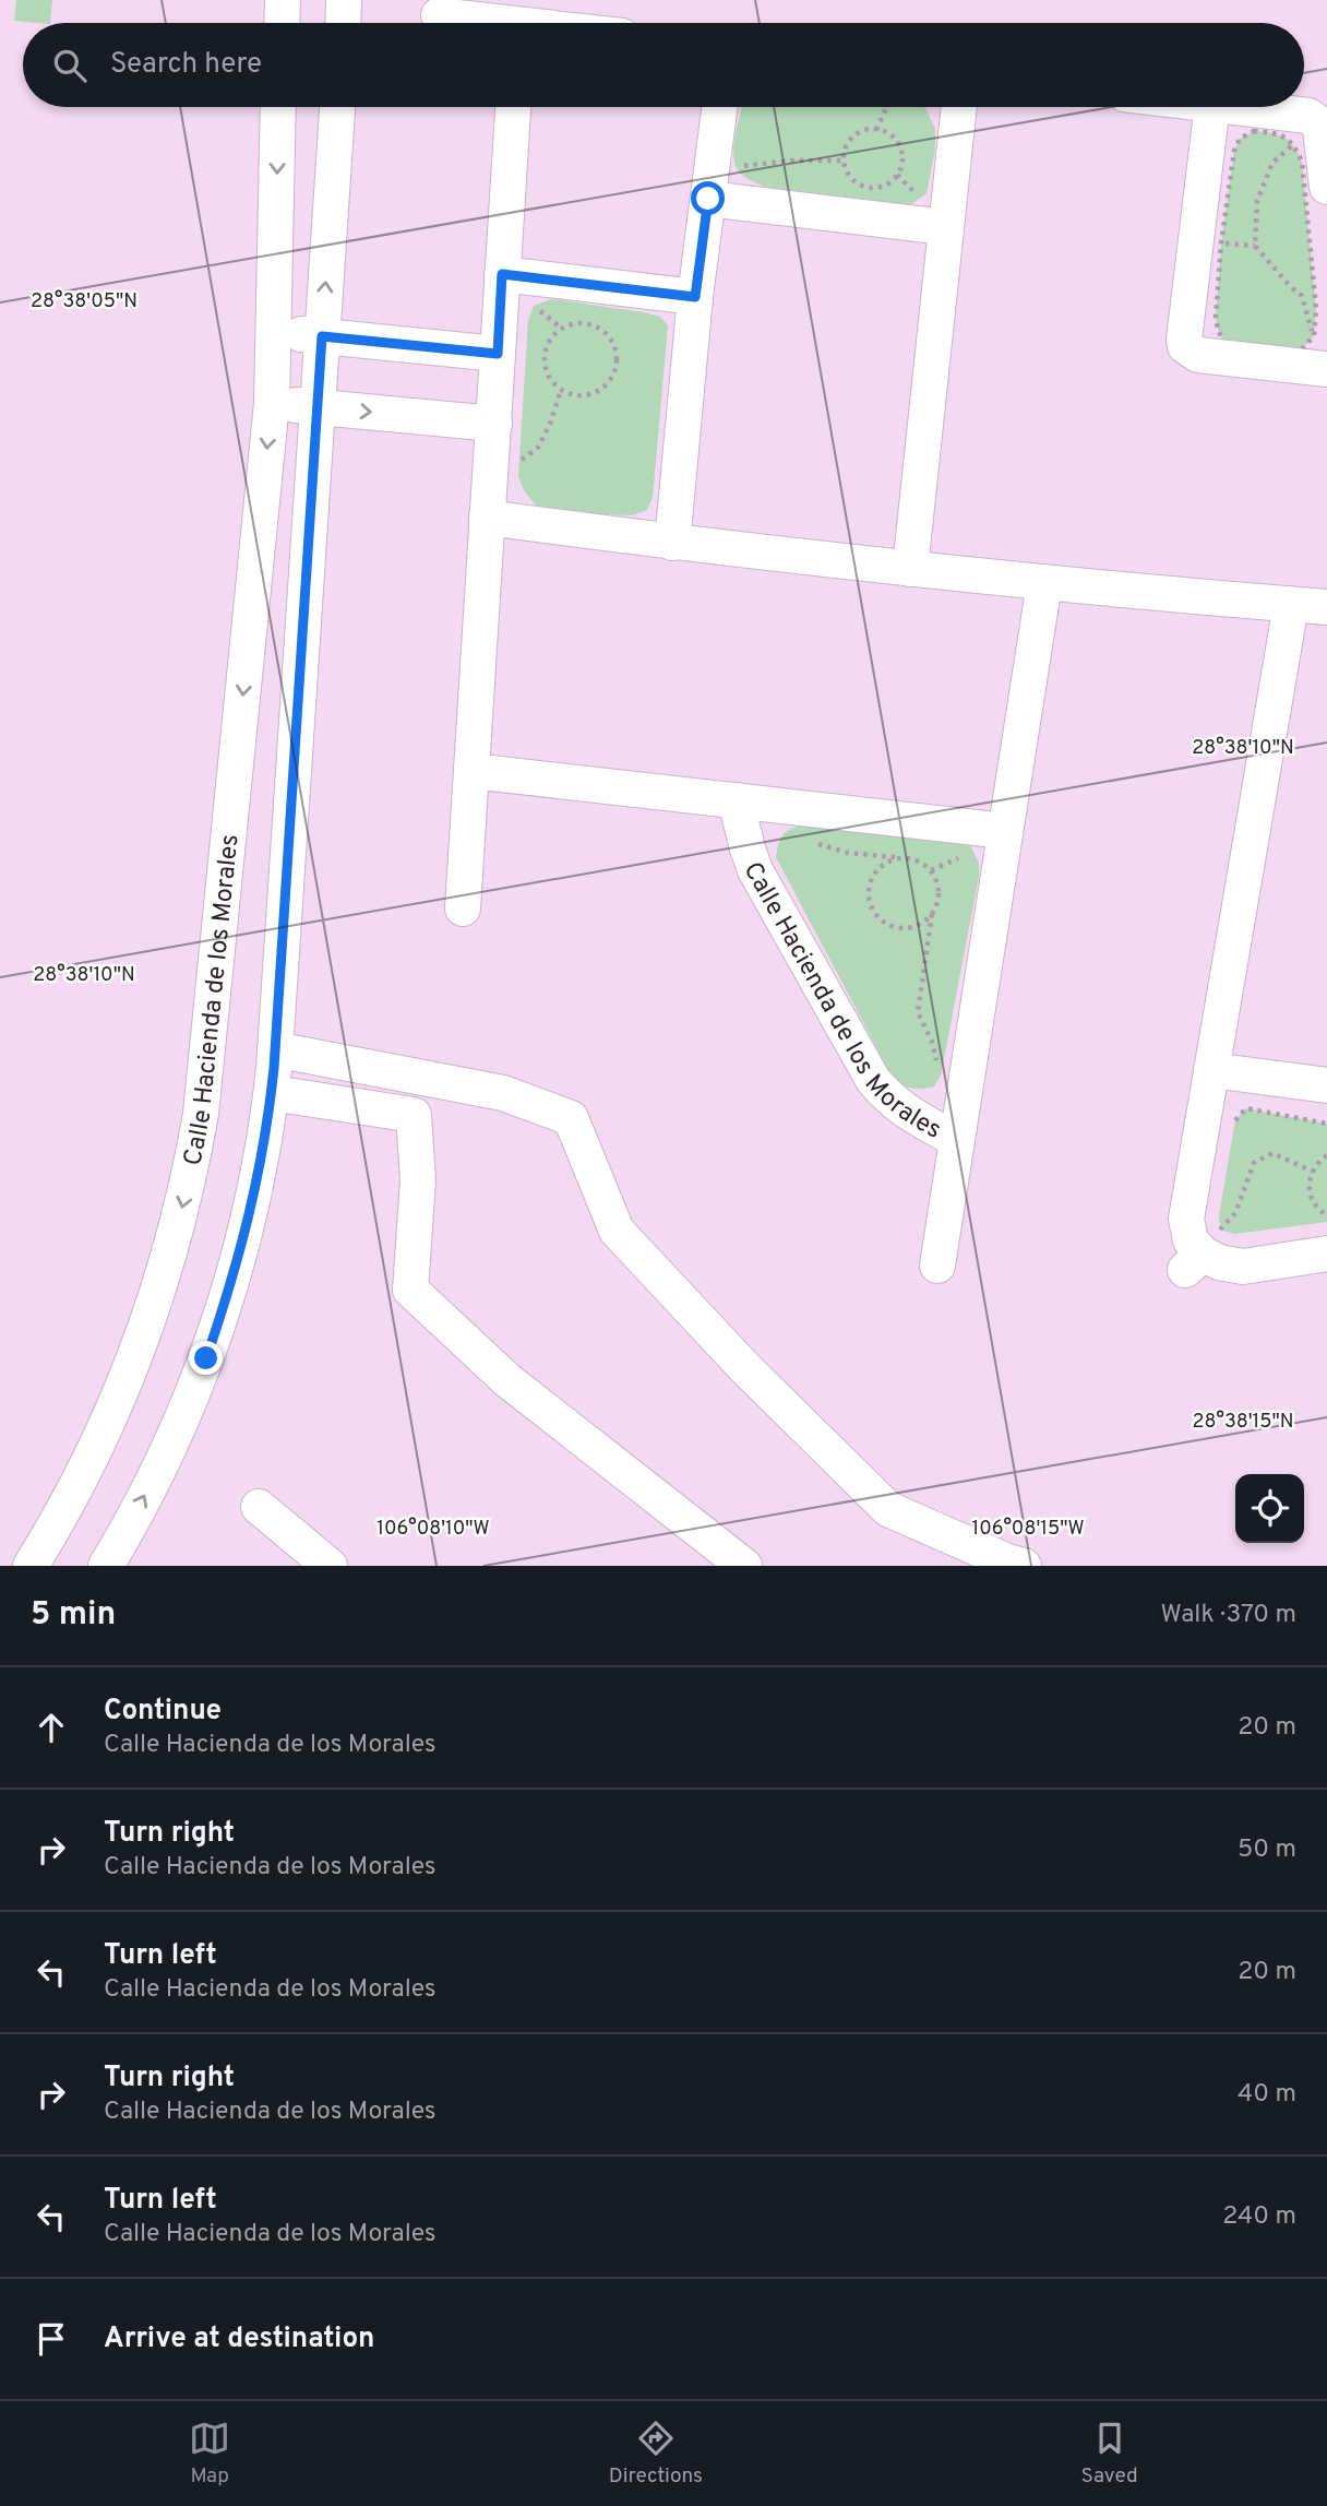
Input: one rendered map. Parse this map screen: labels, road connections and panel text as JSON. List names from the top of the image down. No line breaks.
{"streets":{"street":["Calle Hacienda de los Morales"]},"page":{"search":"Search here","heading":["5 min","Walk · 370 m"],"list":[["Continue","Calle Hacienda de los Morales","20 m"],["Turn right","Calle Hacienda de los Morales","50 m"],["Turn left","Calle Hacienda de los Morales","20 m"],["Turn right","Calle Hacienda de los Morales","40 m"],["Turn left","Calle Hacienda de los Morales","240 m"],"Arrive at destination"],"nav":["Map","Directions","Saved"]},"coordinates":["28°38'05\"N","28°38'10\"N","28°38'15\"N","106°08'10\"W","106°08'15\"W"]}
